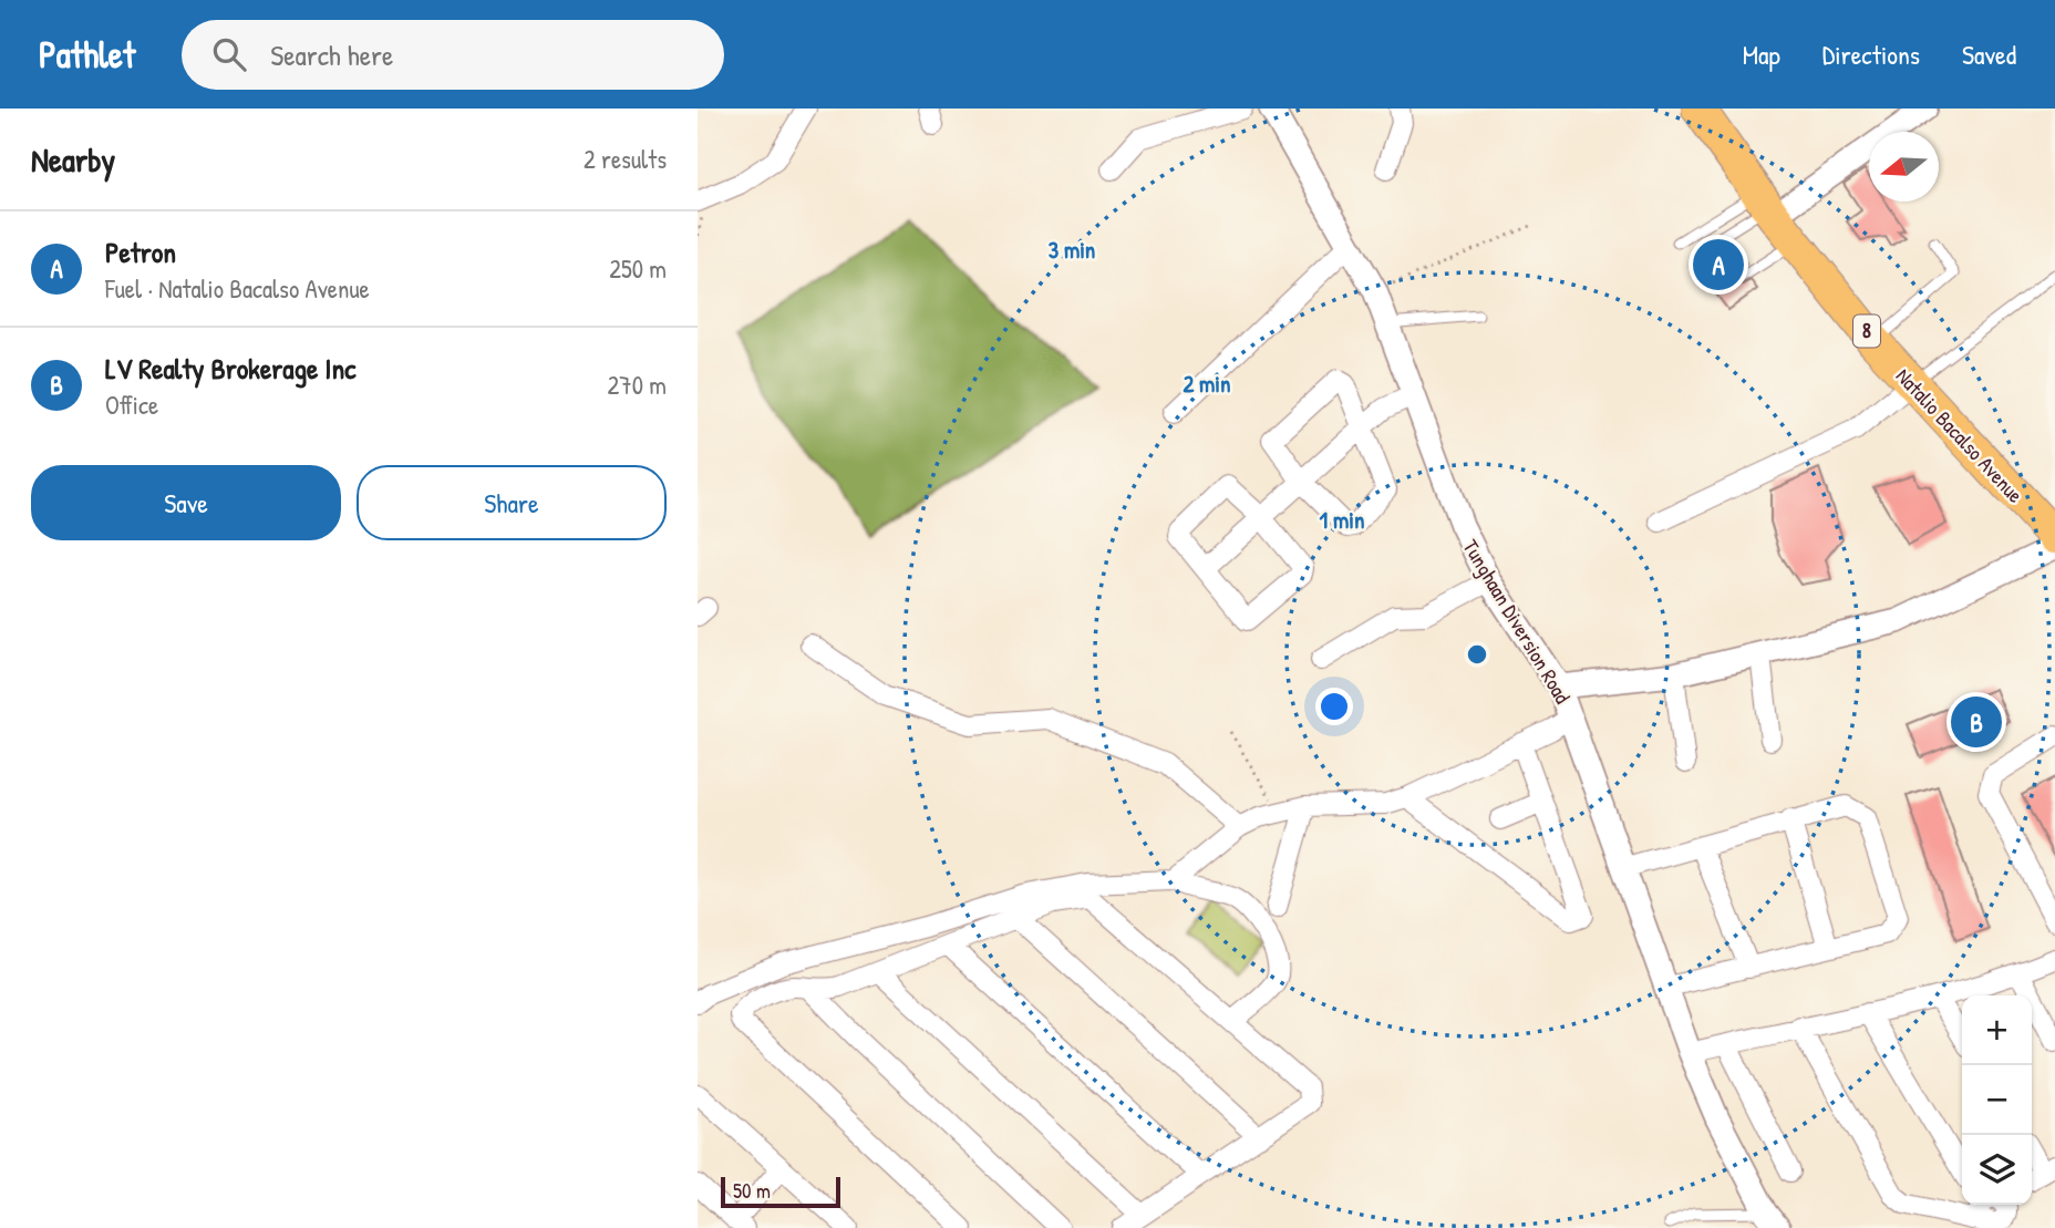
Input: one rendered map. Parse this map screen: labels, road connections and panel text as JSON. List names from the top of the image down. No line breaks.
{"streets":{"highway":["8","Natalio Bacalso Avenue"],"street":["Tunghaan Diversion Road"]},"scale_bar":"50 m","north":"left","page":{"header":"Pathlet","search":"Search here","nav":["Map","Directions","Saved"],"heading":["Nearby","2 results"],"list":[{"mark":"A","name":"Petron","note":"Fuel · Natalio Bacalso Avenue","value":"250 m"},{"mark":"B","name":"LV Realty Brokerage Inc","note":"Office","value":"270 m"}],"pins":["A","B"],"buttons":["Save","Share"],"map_buttons":["+","−"],"scale":"50 m"},"rings":["3 min","2 min","1 min"]}
